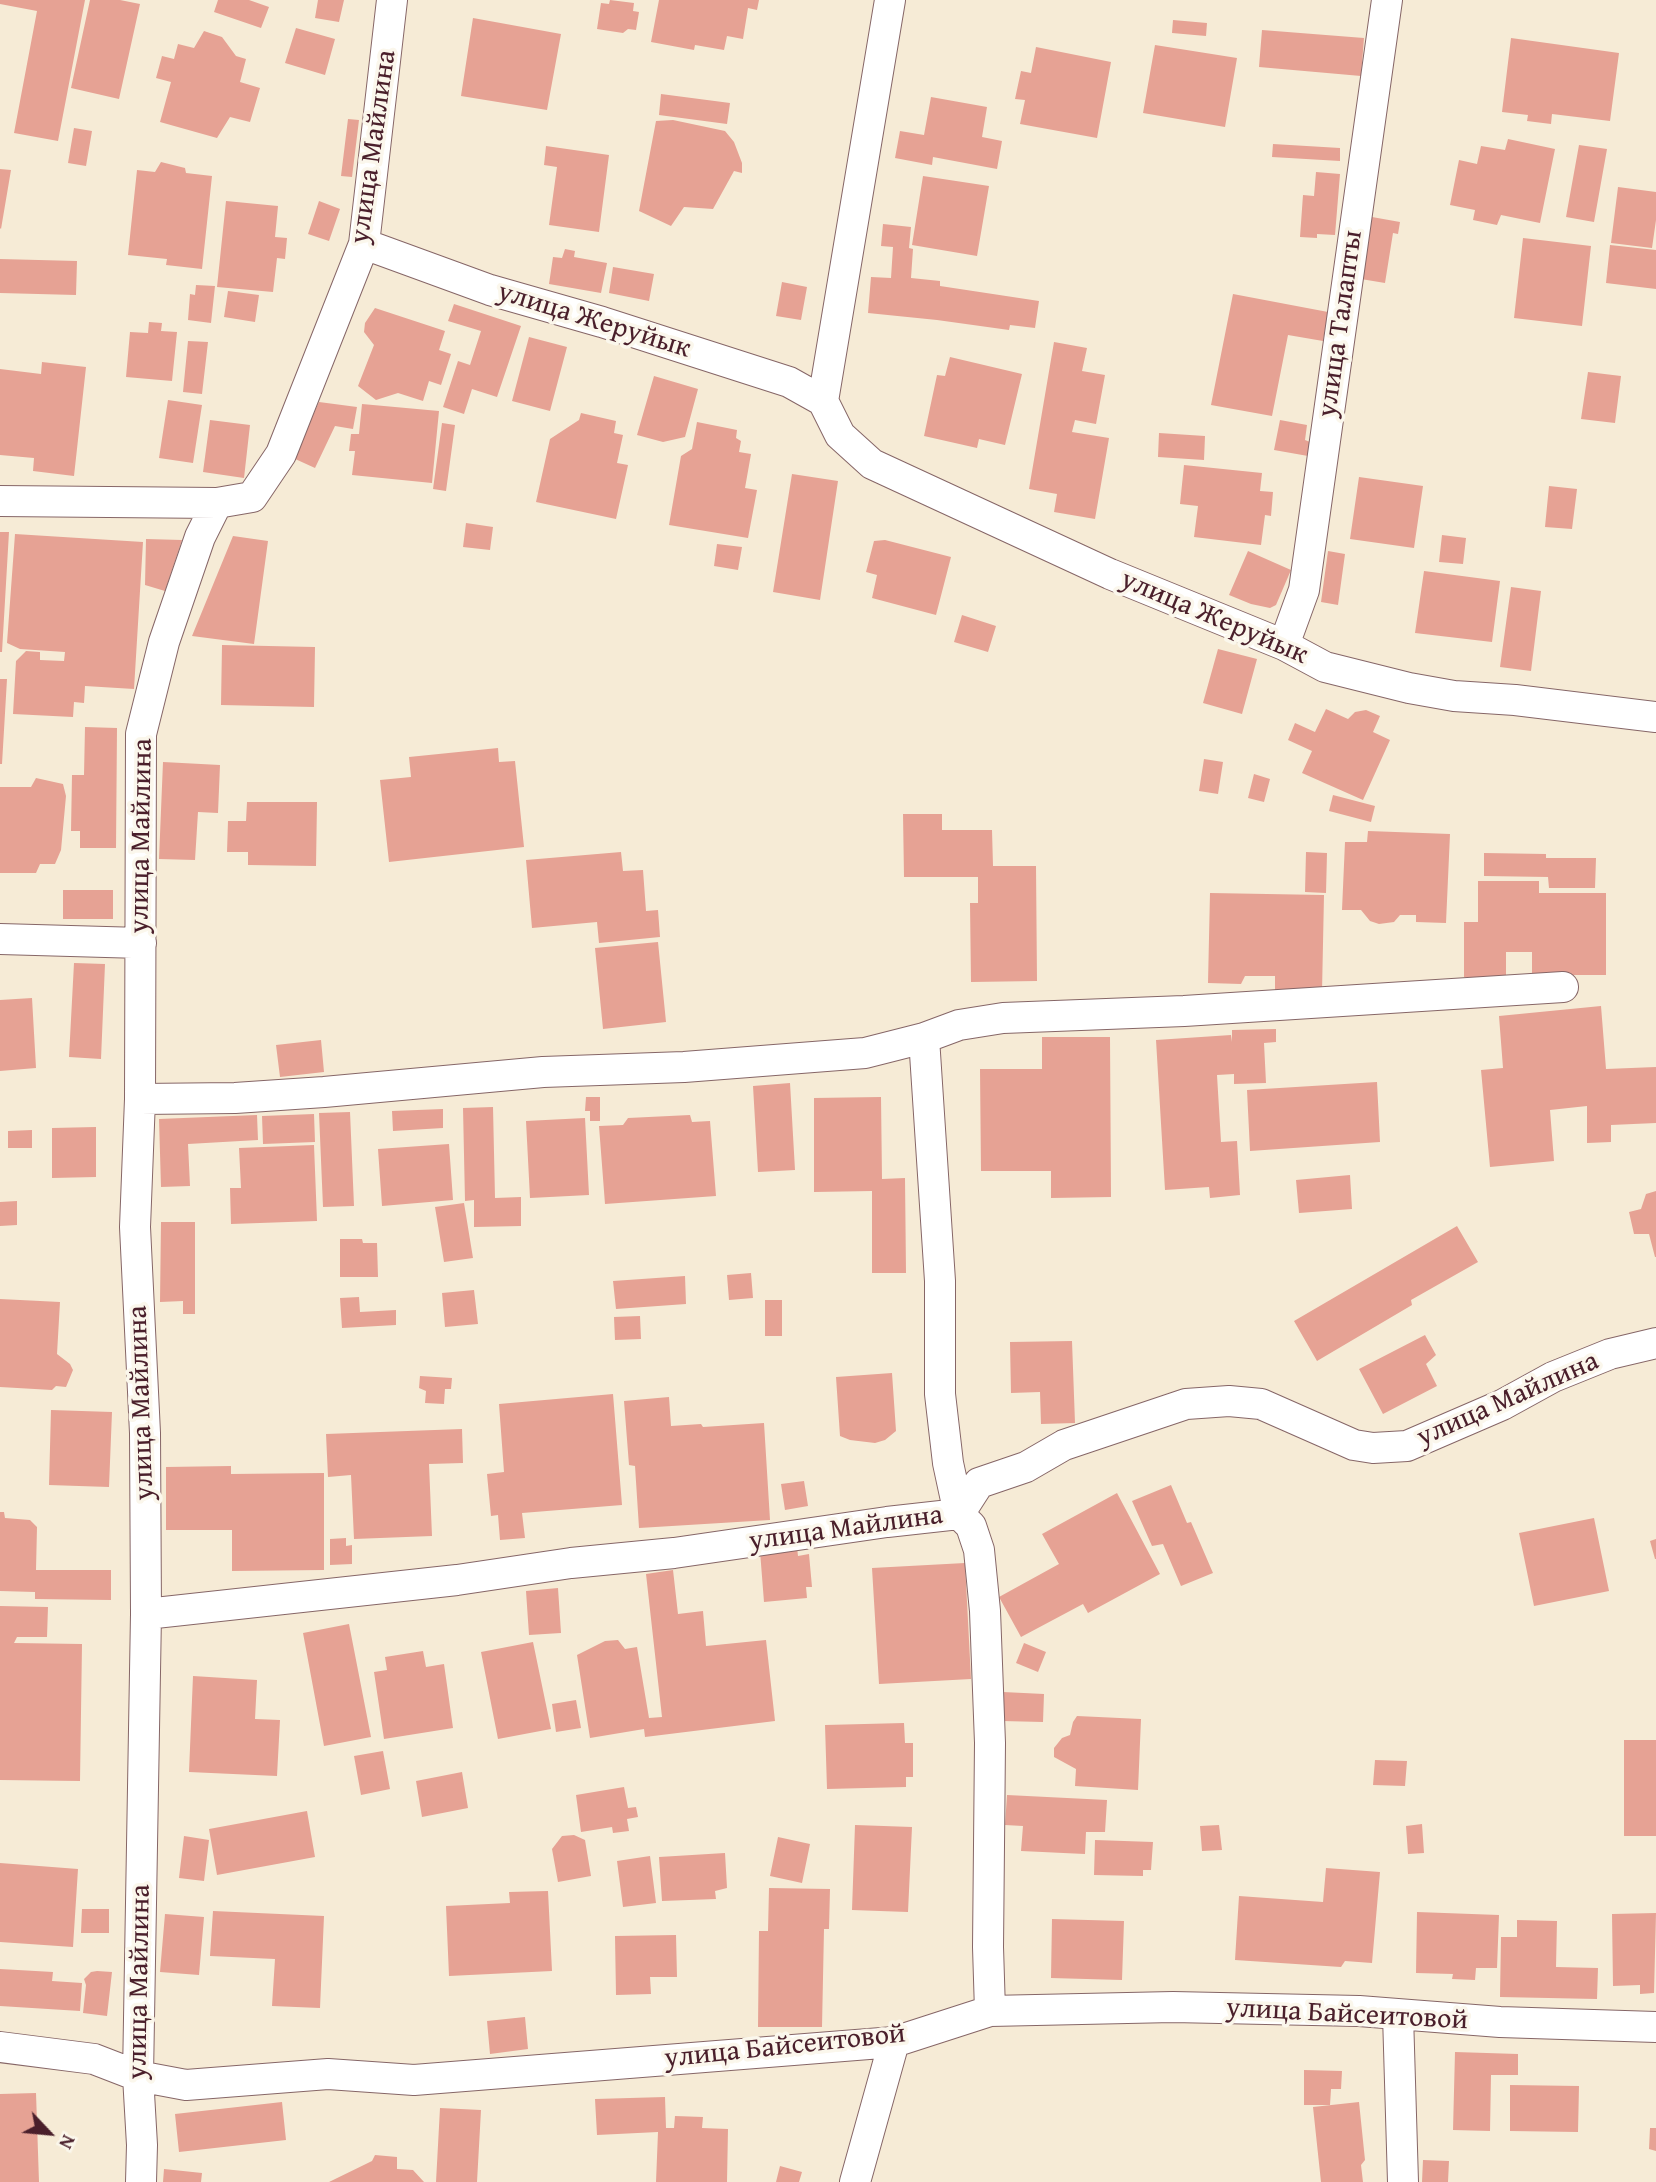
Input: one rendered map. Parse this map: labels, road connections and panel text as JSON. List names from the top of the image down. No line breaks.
{"streets":{"street":["улица Майлина","улица Жеруйык","улица Талапты","улица Байсеитовой"]},"crossings":[["улица Майлина","улица Жеруйык"],["улица Майлина","улица Байсеитовой"],["улица Жеруйык","улица Талапты"]],"north":"bottom right"}
